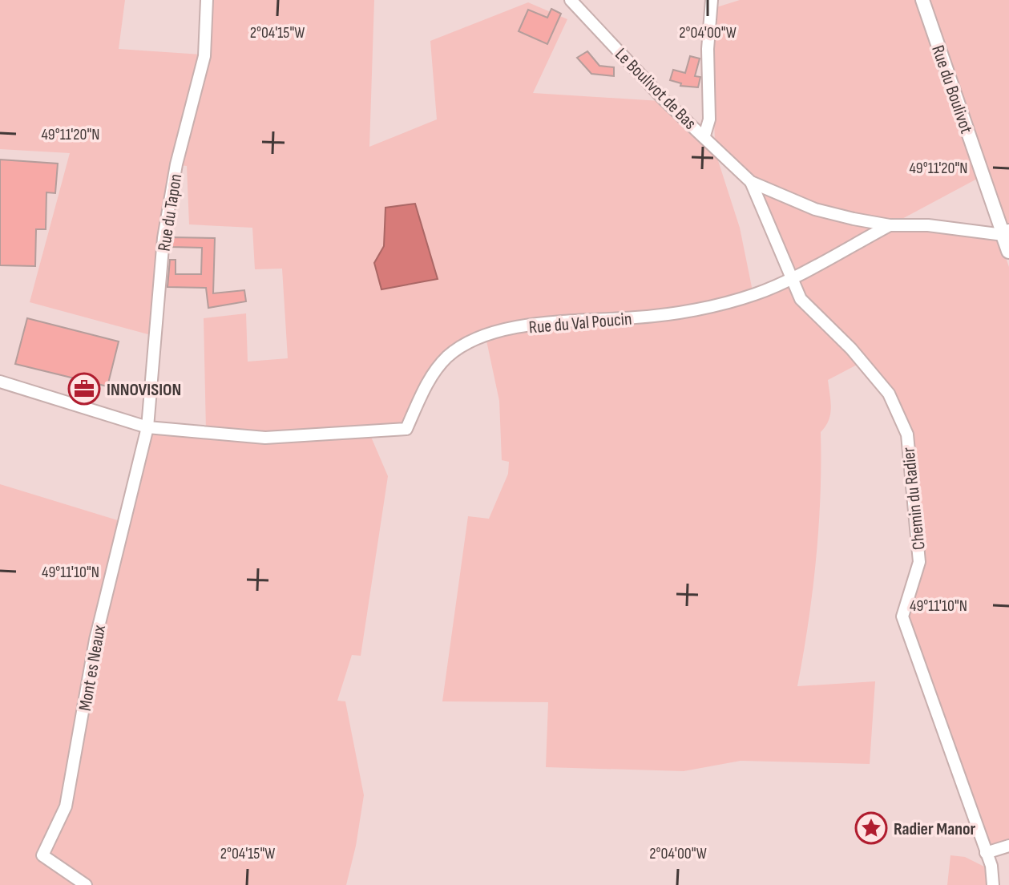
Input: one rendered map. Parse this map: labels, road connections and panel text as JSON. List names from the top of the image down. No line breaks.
{"streets":{"main road":["Rue du Boulivot"],"street":["Le Boulivot de Bas","Rue du Tapon","Rue du Val Poucin","Chemin du Radier","Mont es Neaux"]},"crossings":[["Le Boulivot de Bas","Rue du Boulivot"],["Le Boulivot de Bas","Rue du Val Poucin"],["Le Boulivot de Bas","Chemin du Radier"],["Rue du Tapon","Rue du Val Poucin"],["Rue du Tapon","Mont es Neaux"],["Rue du Val Poucin","Chemin du Radier"],["Rue du Val Poucin","Mont es Neaux"]],"places":{"office":["INNOVISION"],"place":["Radier Manor"]},"coordinates":["2°04'15\"W","2°04'00\"W","49°11'20\"N","49°11'10\"N"]}
